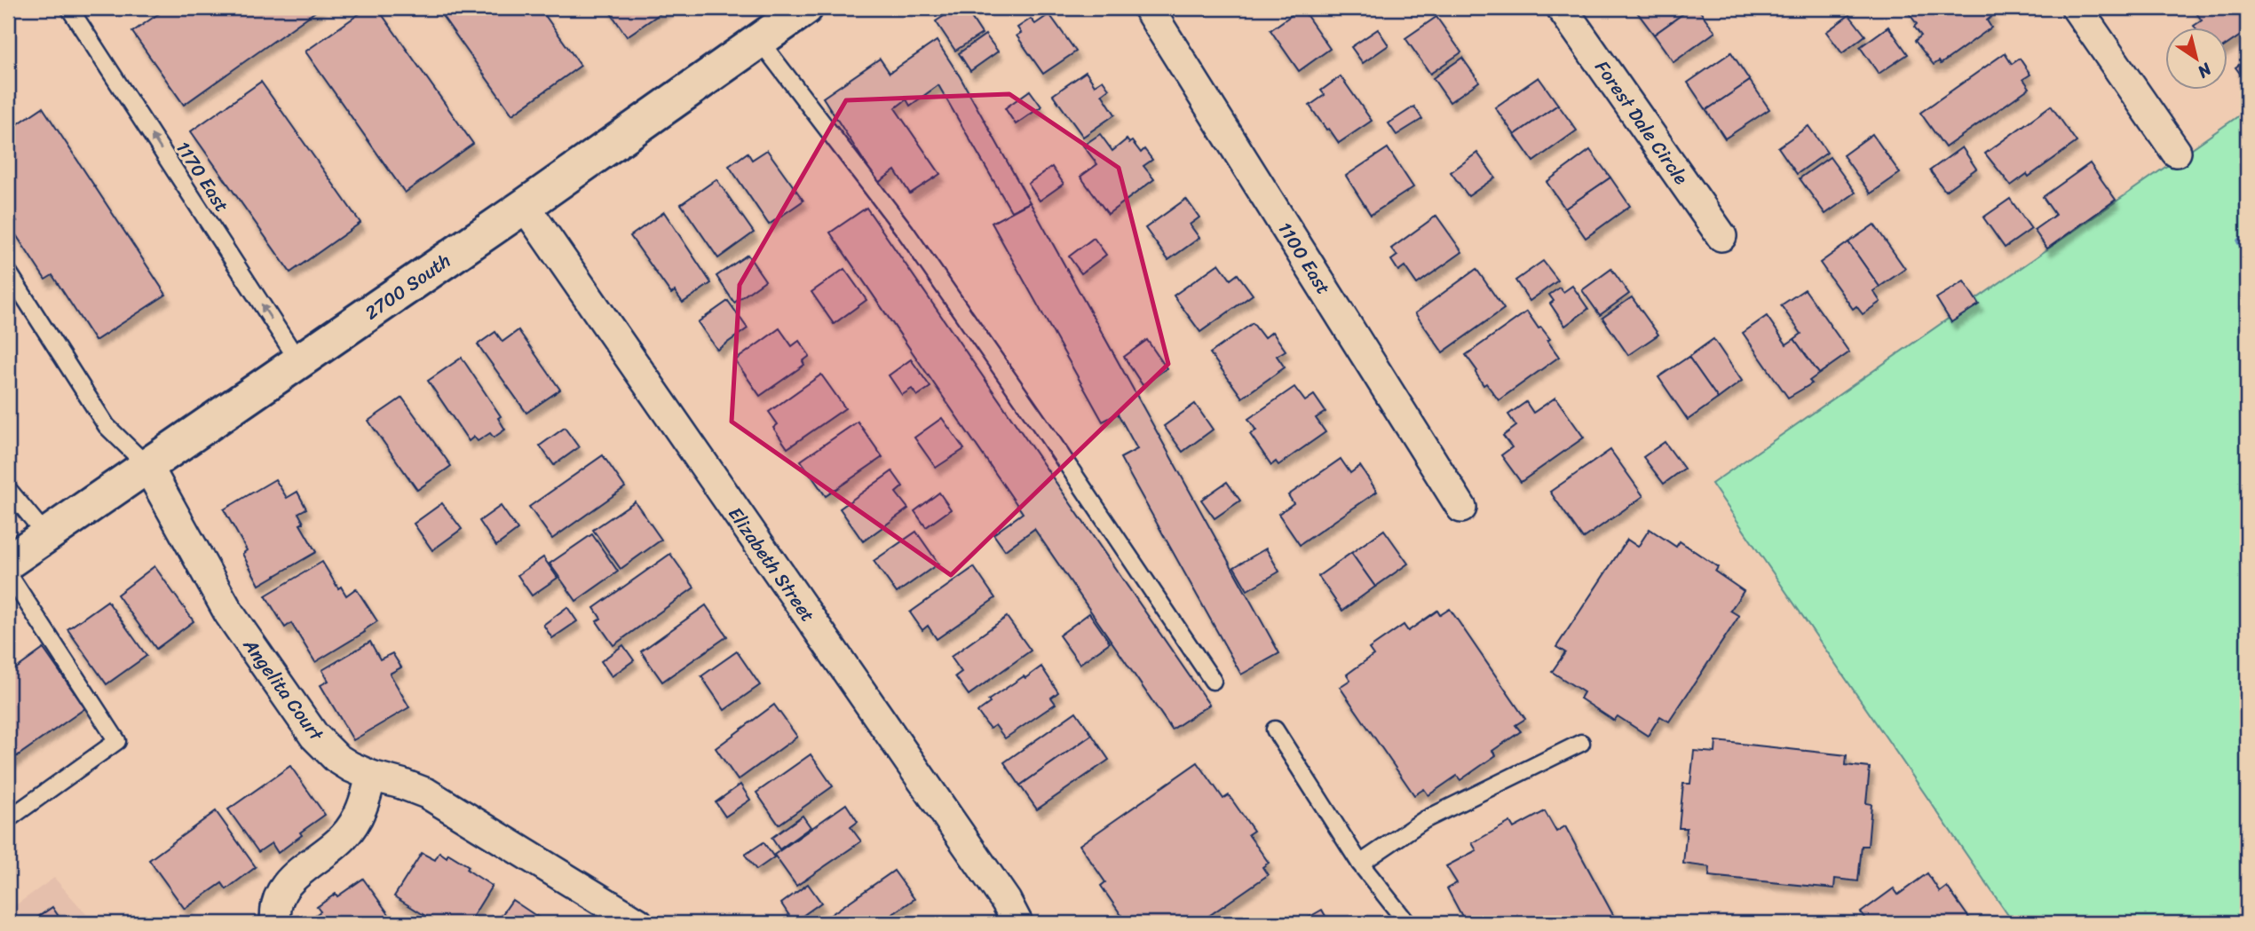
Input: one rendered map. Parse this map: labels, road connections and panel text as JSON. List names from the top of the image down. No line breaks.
{"streets":{"street":["Forest Dale Circle","1100 East","2700 South","Elizabeth Street","Angelita Court"],"lane":["1170 East"]},"crossings":[["1170 East","2700 South"],["2700 South","Elizabeth Street"],["2700 South","Angelita Court"]],"one_way":["1170 East"],"north":"bottom right"}
